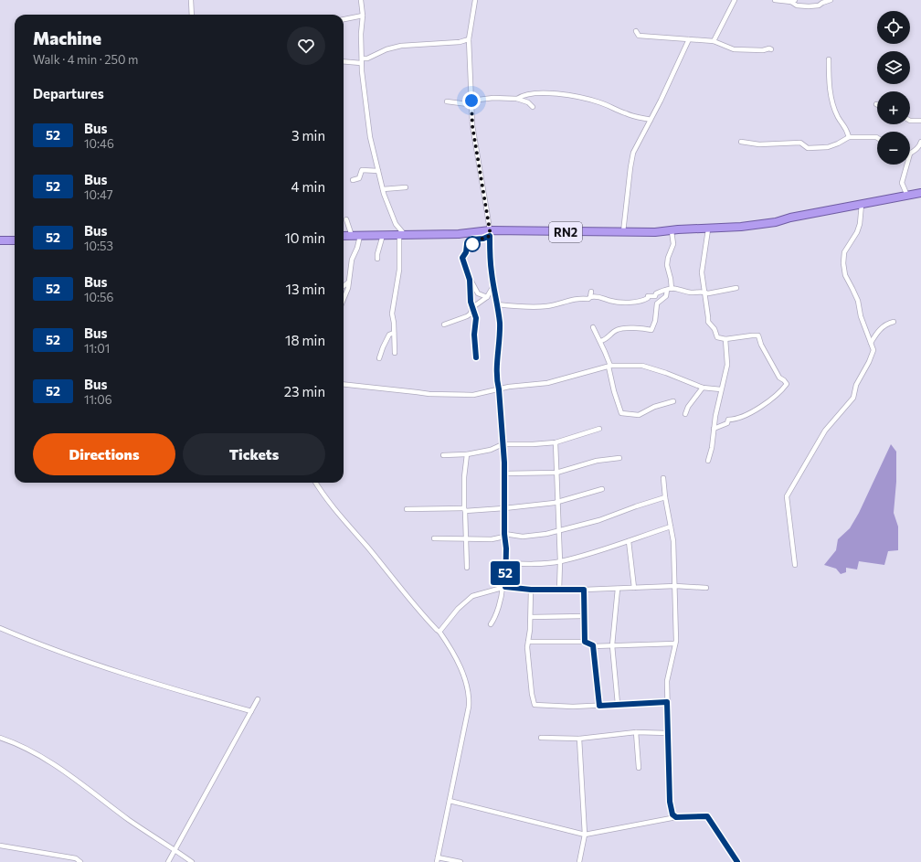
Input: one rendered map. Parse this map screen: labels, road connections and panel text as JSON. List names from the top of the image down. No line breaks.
{"streets":{"highway":["RN2"]},"lines":["bus line 52"],"page":{"on_map":"52","map_buttons":["+","−"],"heading":[["Machine","Walk · 4 min · 250 m"],"Departures"],"list":[{"mark":"52","name":"Bus","note":"10:46","value":"3 min"},{"mark":"52","name":"Bus","note":"10:47","value":"4 min"},{"mark":"52","name":"Bus","note":"10:53","value":"10 min"},{"mark":"52","name":"Bus","note":"10:56","value":"13 min"},{"mark":"52","name":"Bus","note":"11:01","value":"18 min"},{"mark":"52","name":"Bus","note":"11:06","value":"23 min"}],"buttons":["Directions","Tickets"]}}
